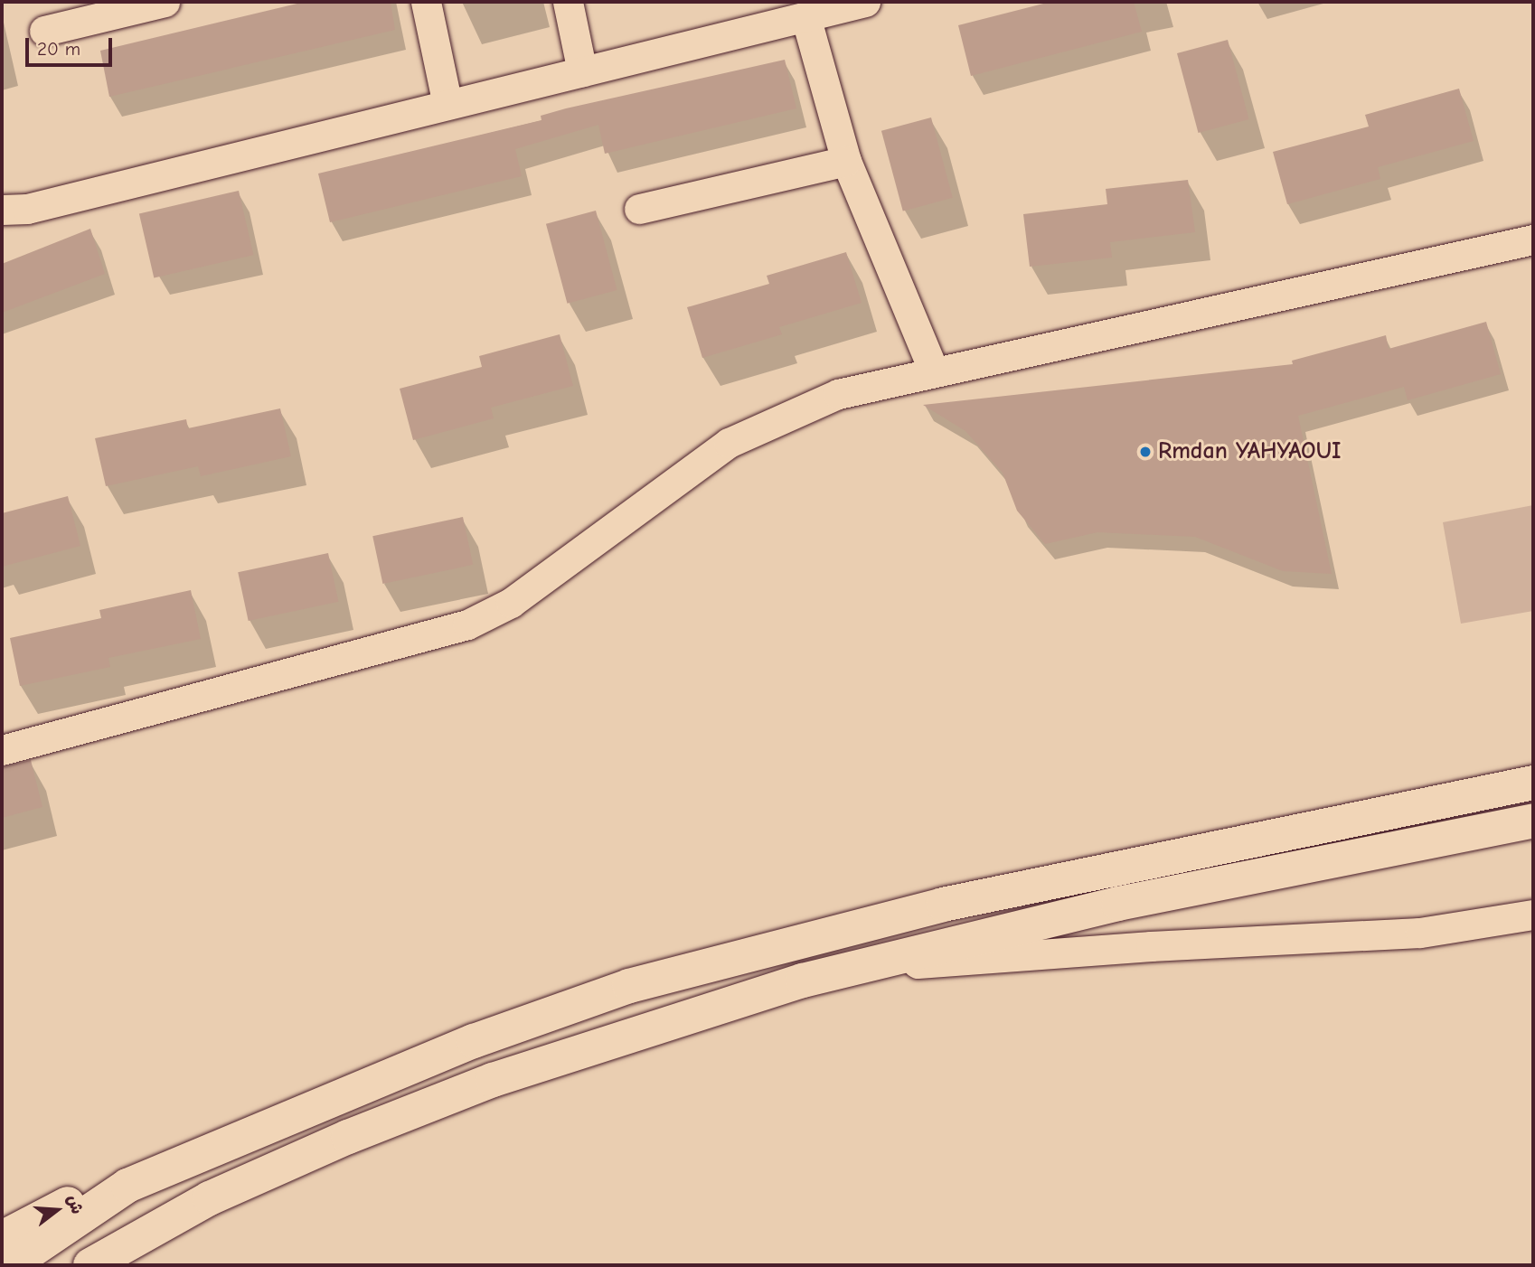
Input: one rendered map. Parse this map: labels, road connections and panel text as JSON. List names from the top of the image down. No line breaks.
{"places":["Rmdan YAHYAOUI"],"scale_bar":"20 m","north":"right"}
